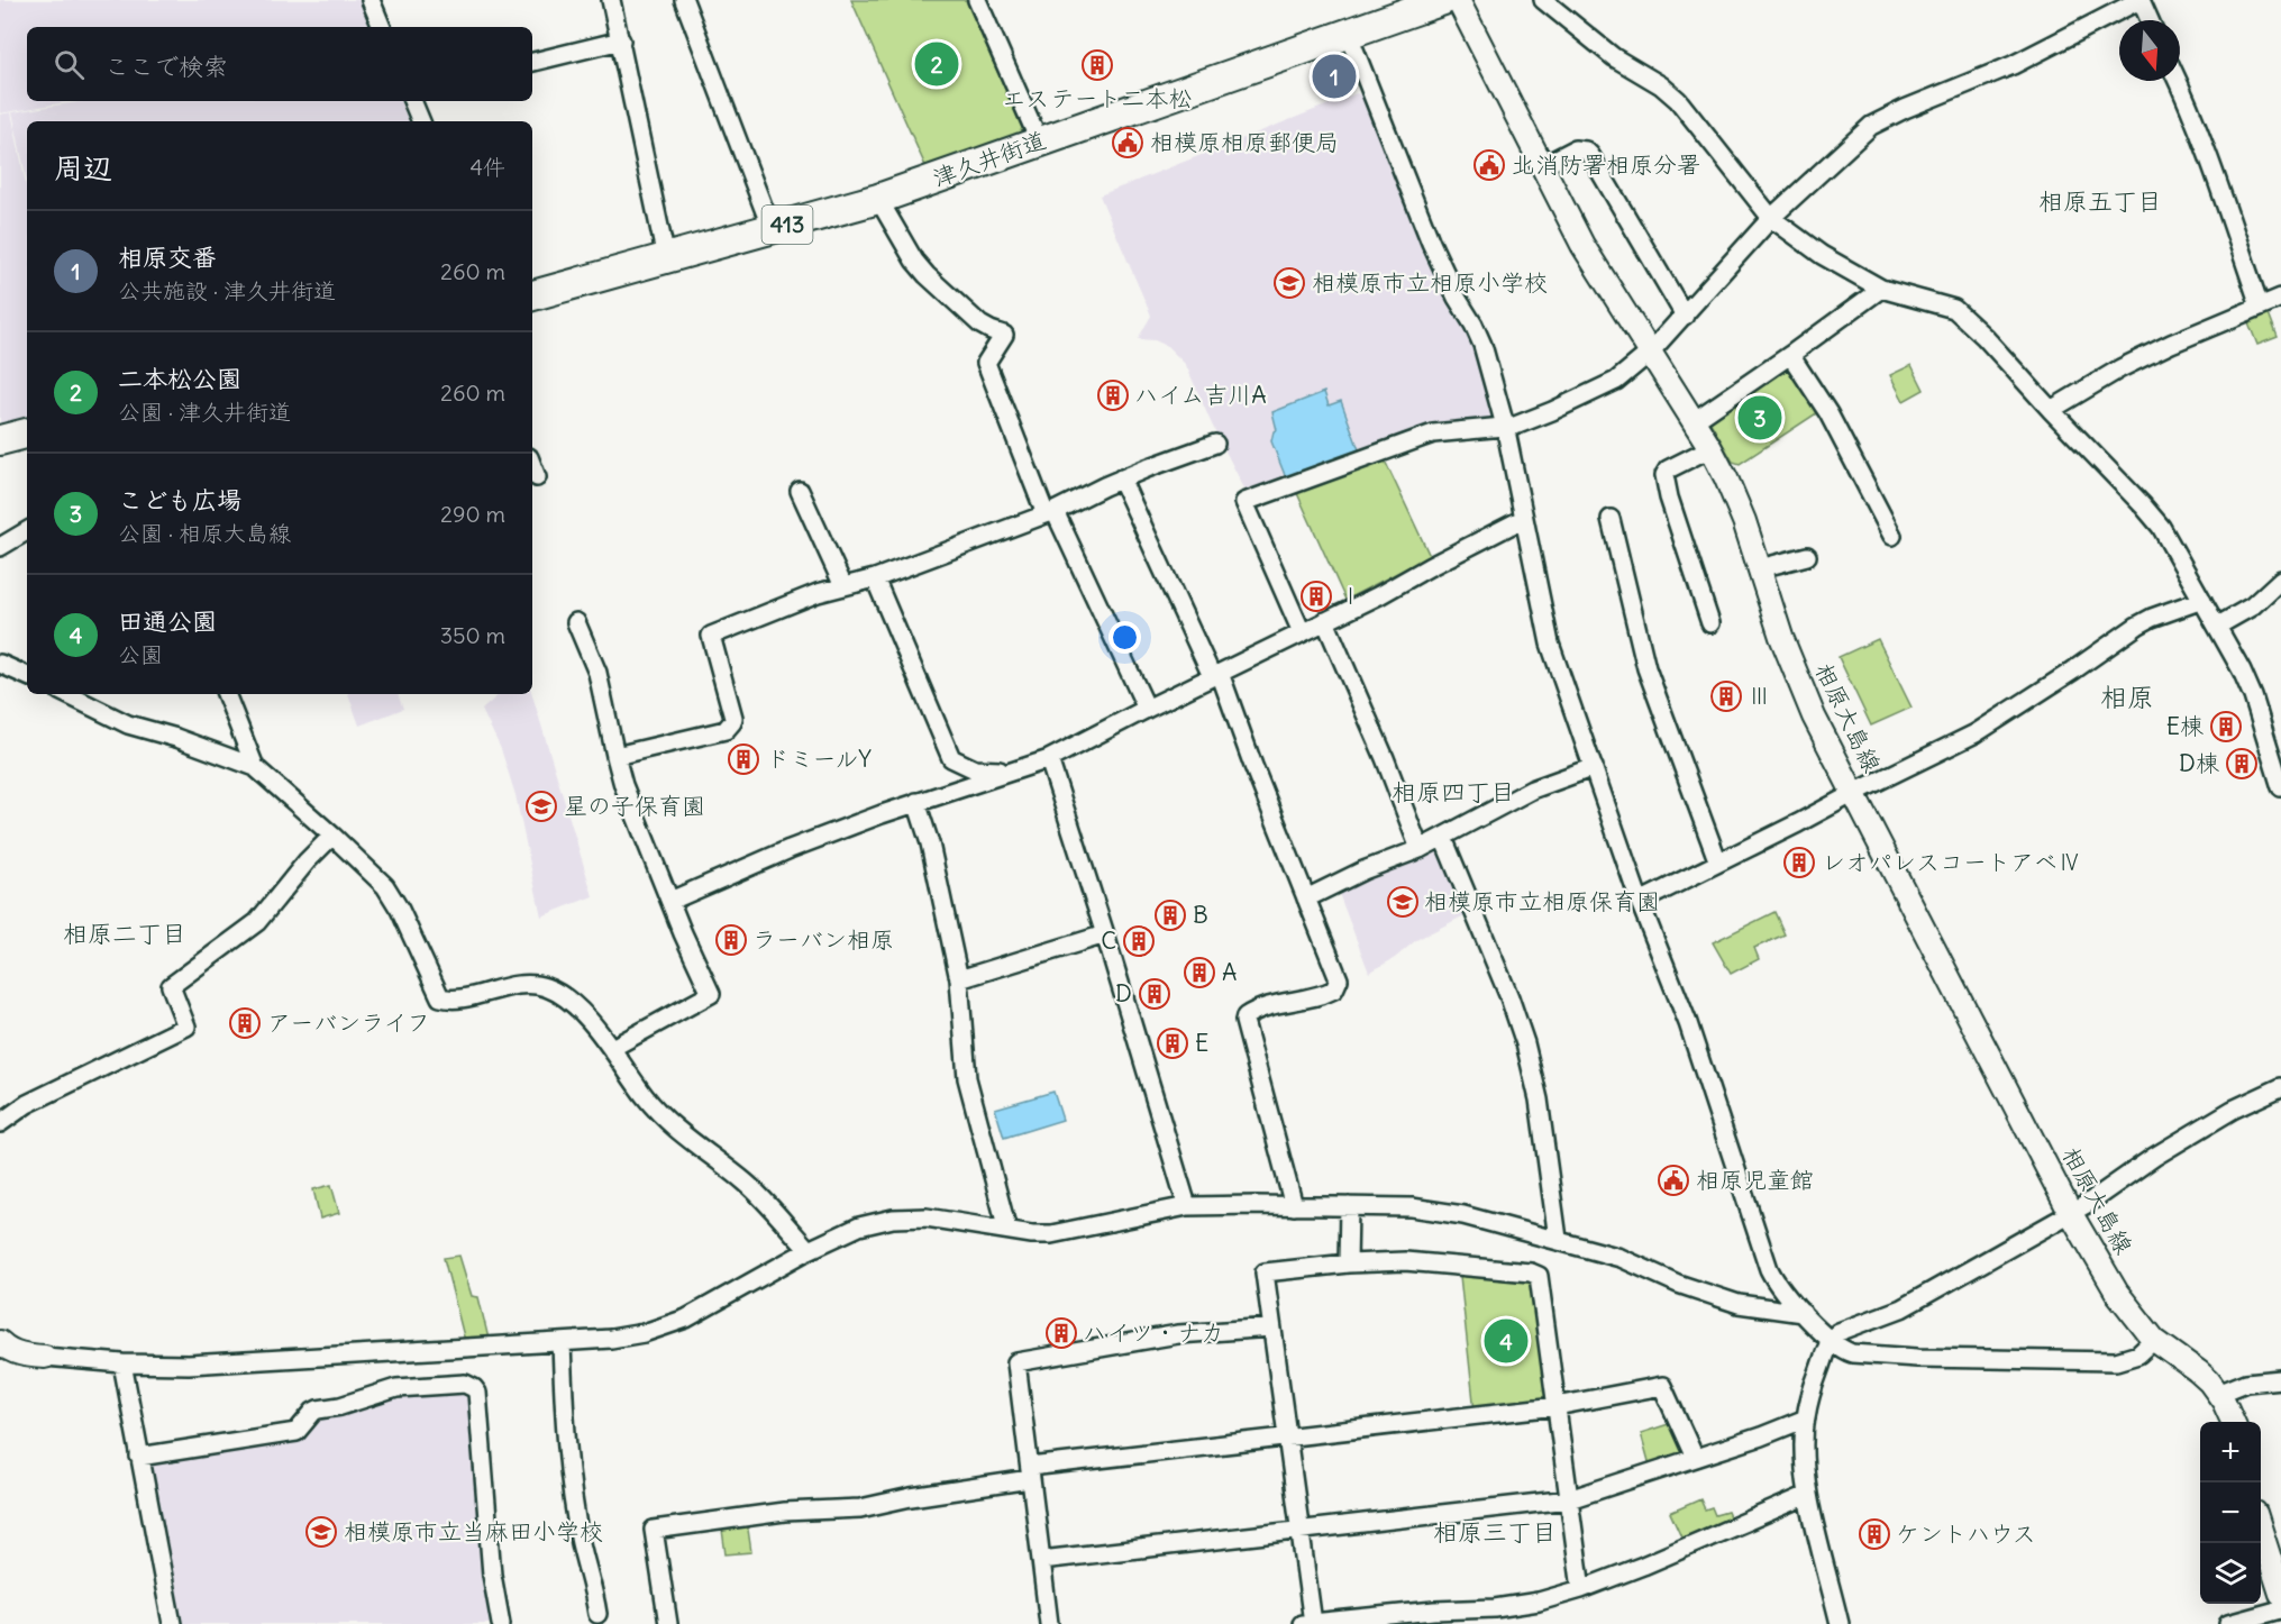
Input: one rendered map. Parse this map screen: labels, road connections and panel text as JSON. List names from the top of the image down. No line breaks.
{"streets":{"highway":["津久井街道","413"],"street":["相原大島線"]},"districts":["相原五丁目","相原","相原四丁目","相原二丁目","相原三丁目"],"places":{"building":["エステート二本松","ハイム吉川A","Ⅰ","Ⅲ","E棟","ドミールY","D棟","レオパレスコートアベⅣ","B","ラーバン相原","C","A","D","アーバンライフ","E","ハイツ・ナカ","ケントハウス"],"public building":["相模原相原郵便局","北消防署相原分署","相原児童館"],"school or university":["相模原市立相原小学校","星の子保育園","相模原市立相原保育園","相模原市立当麻田小学校"]},"north":"bottom","page":{"search":"ここで検索","pins":["2","1","3","4"],"heading":["周辺","4件"],"list":[{"mark":"1","name":"相原交番","note":"公共施設 · 津久井街道","value":"260 m"},{"mark":"2","name":"二本松公園","note":"公園 · 津久井街道","value":"260 m"},{"mark":"3","name":"こども広場","note":"公園 · 相原大島線","value":"290 m"},{"mark":"4","name":"田通公園","note":"公園","value":"350 m"}],"map_buttons":["+","−"]}}
